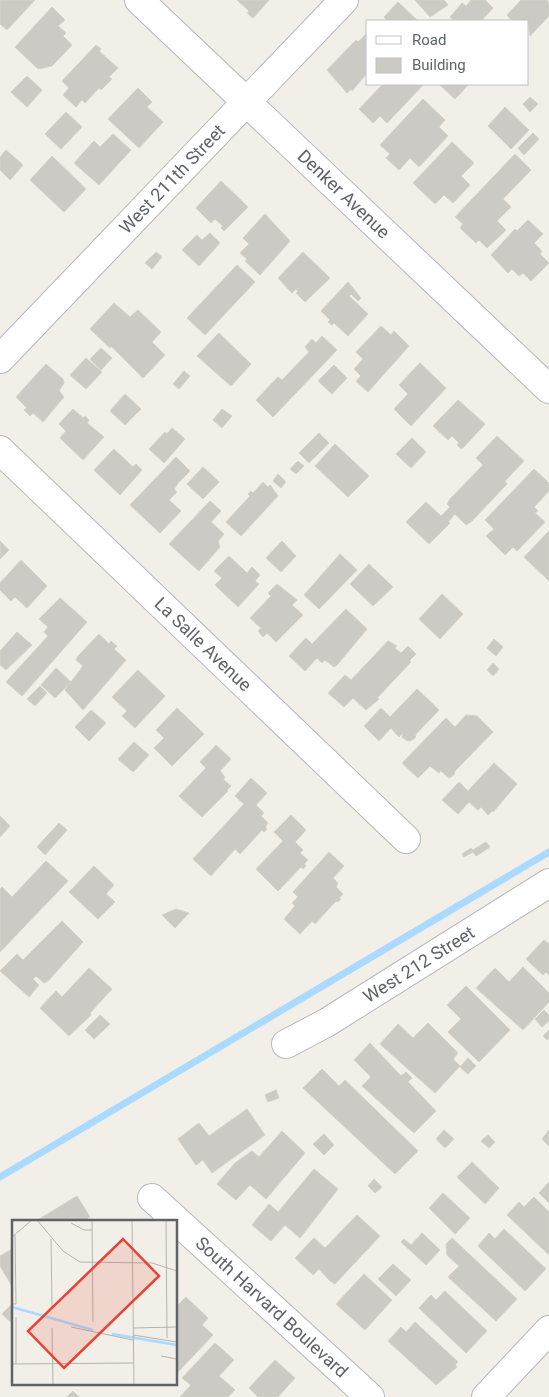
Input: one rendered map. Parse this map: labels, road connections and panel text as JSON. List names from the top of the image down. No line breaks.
{"streets":{"street":["West 211th Street","Denker Avenue","La Salle Avenue","West 212 Street","South Harvard Boulevard"]},"crossings":[["West 211th Street","Denker Avenue"]],"legend":["Road","Building"]}
